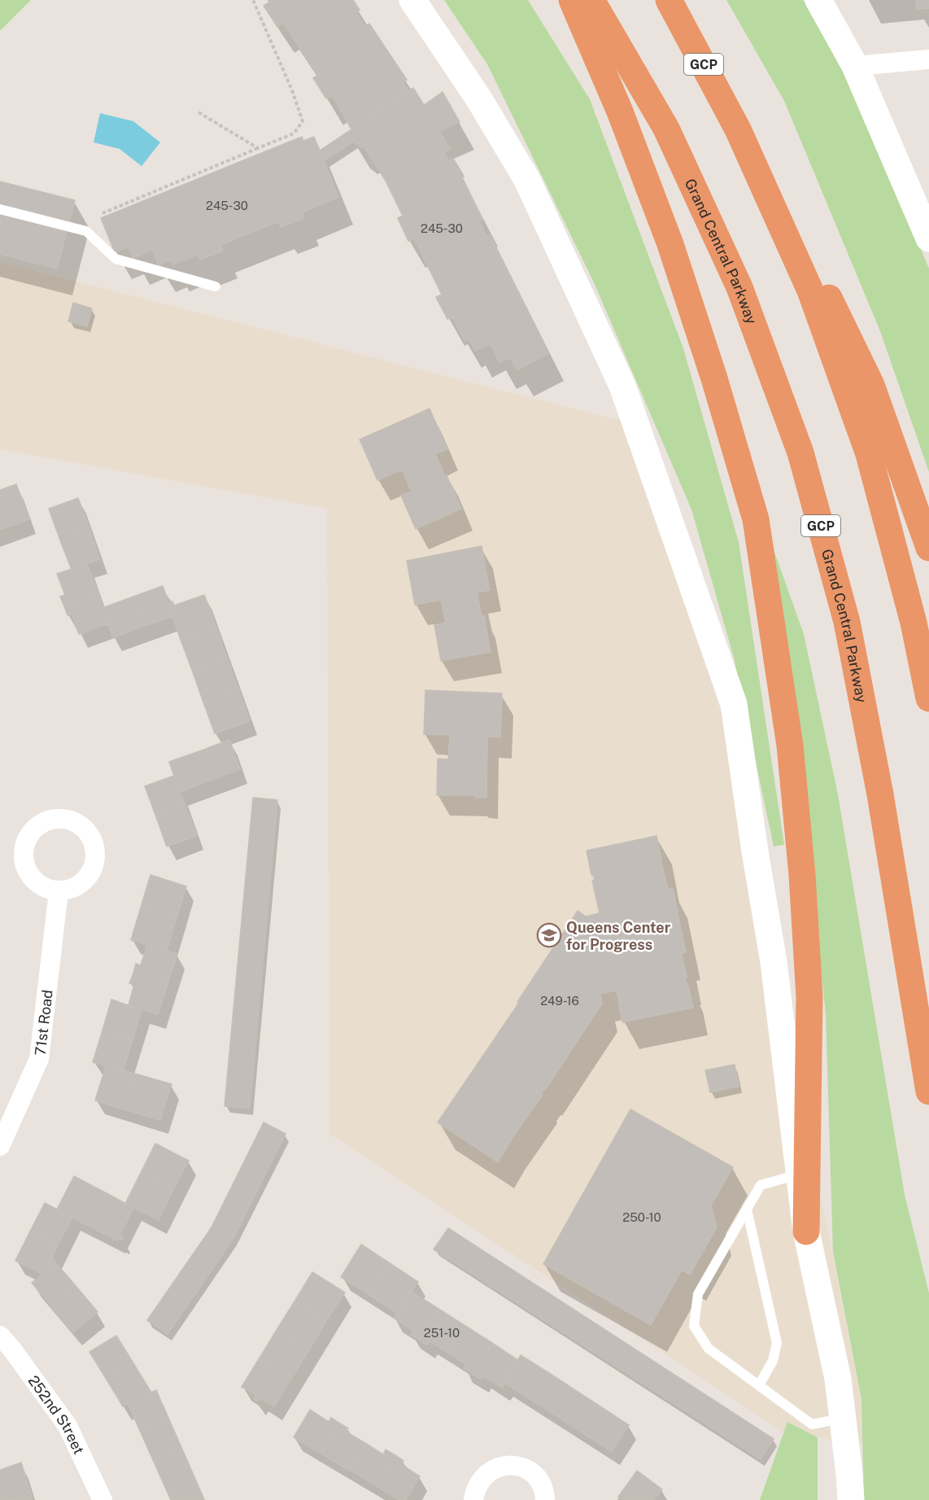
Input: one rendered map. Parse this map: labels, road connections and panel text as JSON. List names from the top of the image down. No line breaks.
{"streets":{"highway":["GCP","Grand Central Parkway"],"street":["71st Road","252nd Street"]},"places":{"school or university":["Queens Center for Progress"]},"house_numbers":["245-30","245-30","249-16","250-10","251-10"]}
